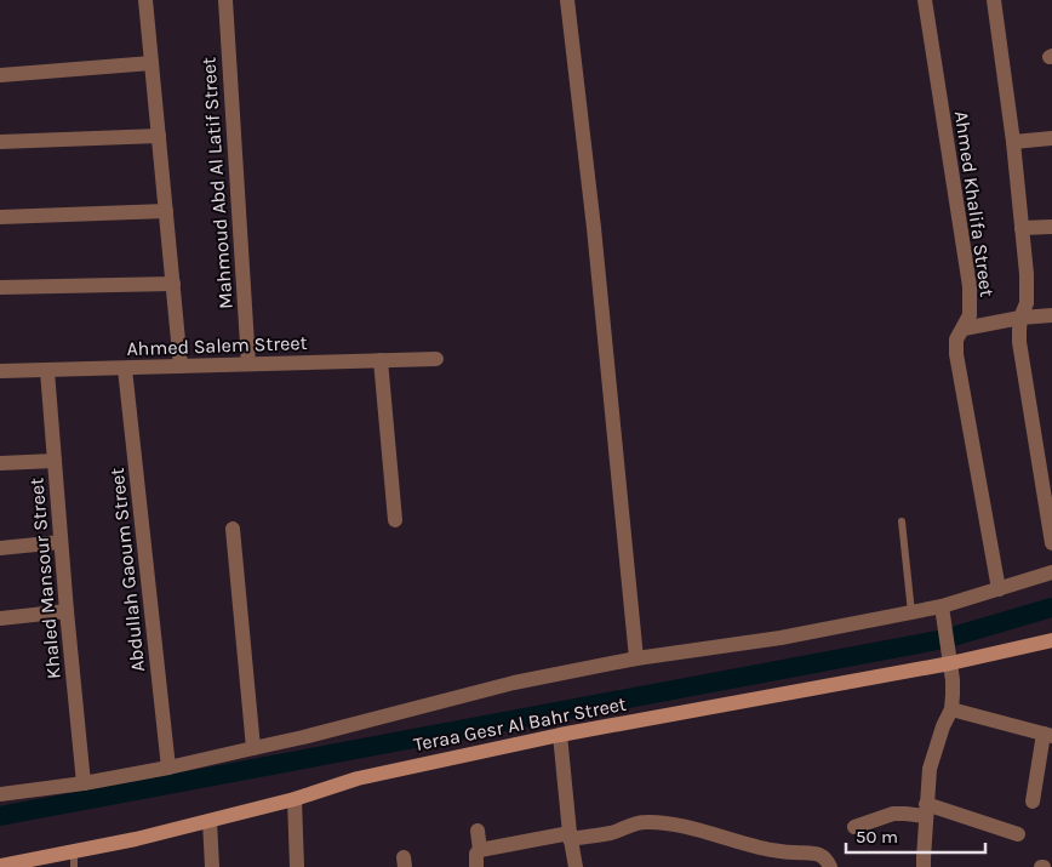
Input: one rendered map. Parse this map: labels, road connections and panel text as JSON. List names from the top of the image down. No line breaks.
{"streets":{"street":["Mahmoud Abd Al Latif Street","Ahmed Khalifa Street","Ahmed Salem Street","Abdullah Gaoum Street","Khaled Mansour Street","Teraa Gesr Al Bahr Street"]},"crossings":[["Mahmoud Abd Al Latif Street","Ahmed Salem Street"],["Ahmed Khalifa Street","Teraa Gesr Al Bahr Street"],["Ahmed Salem Street","Abdullah Gaoum Street"],["Ahmed Salem Street","Khaled Mansour Street"],["Abdullah Gaoum Street","Teraa Gesr Al Bahr Street"],["Khaled Mansour Street","Teraa Gesr Al Bahr Street"]],"scale_bar":"50 m"}
